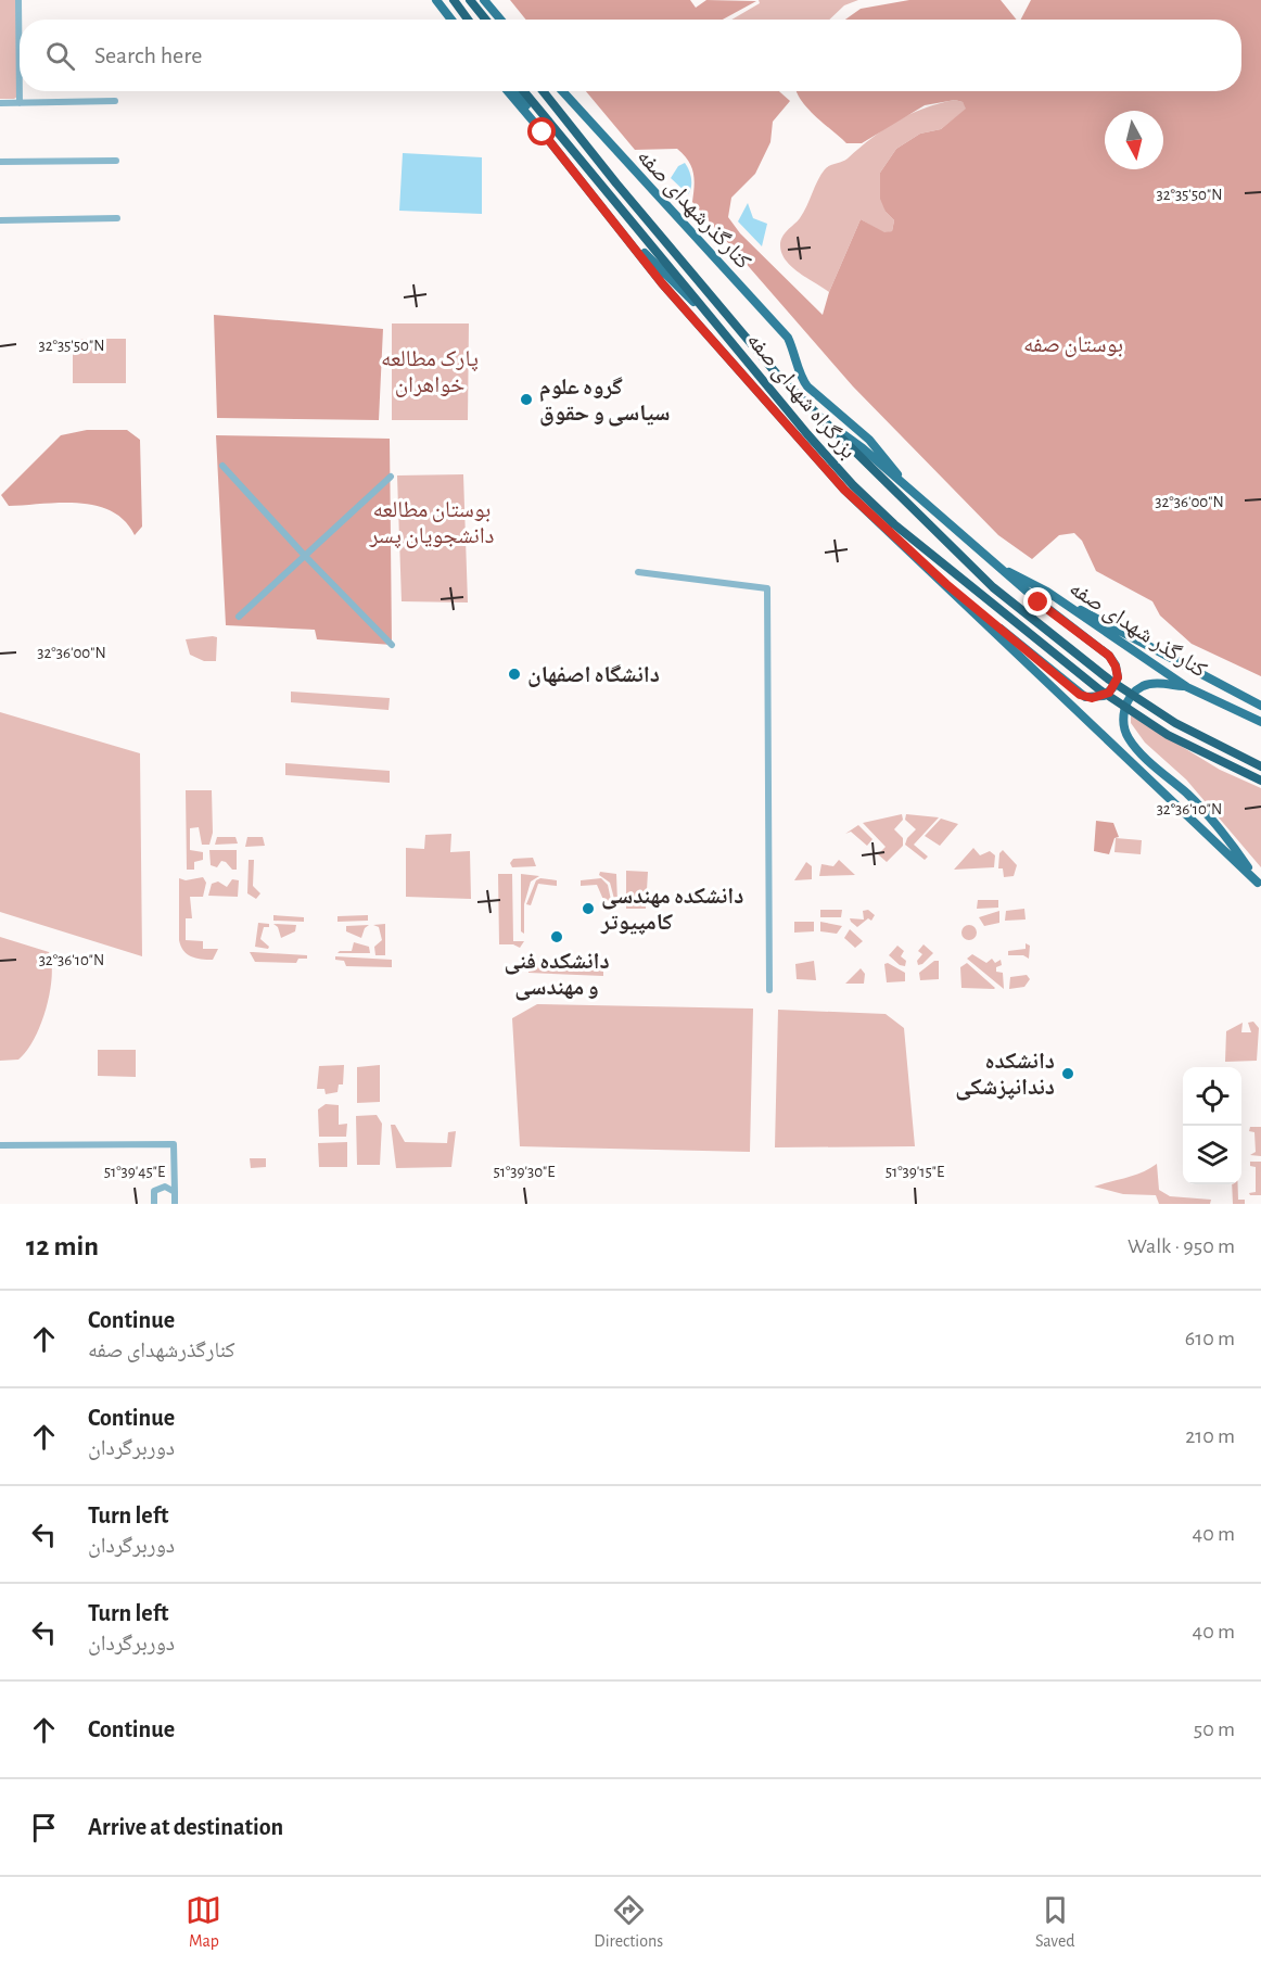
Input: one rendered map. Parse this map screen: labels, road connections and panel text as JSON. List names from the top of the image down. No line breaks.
{"streets":{"highway":["بزرگراه شهدای صفه"],"main road":["کنارگذرشهدای صفه","کنارگذر شهدای صفه"]},"parks":["بوستان صفه","پارک مطالعه خواهران","بوستان مطالعه دانشجویان پسر"],"places":["گروه علوم سیاسی و حقوق","دانشگاه اصفهان","دانشکده مهندسی کامپیوتر","دانشکده فنی و مهندسی","دانشکده دندانپزشکی"],"north":"bottom","page":{"search":"Search here","heading":["12 min","Walk · 950 m"],"list":[["Continue","کنارگذرشهدای صفه","610 m"],["Continue","دوربرگردان","210 m"],["Turn left","دوربرگردان","40 m"],["Turn left","دوربرگردان","40 m"],["Continue","50 m"],"Arrive at destination"],"nav":["Map","Directions","Saved"]},"coordinates":["32°35'50\"N","32°36'00\"N","32°36'10\"N","51°39'45\"E","51°39'30\"E","51°39'15\"E"]}
